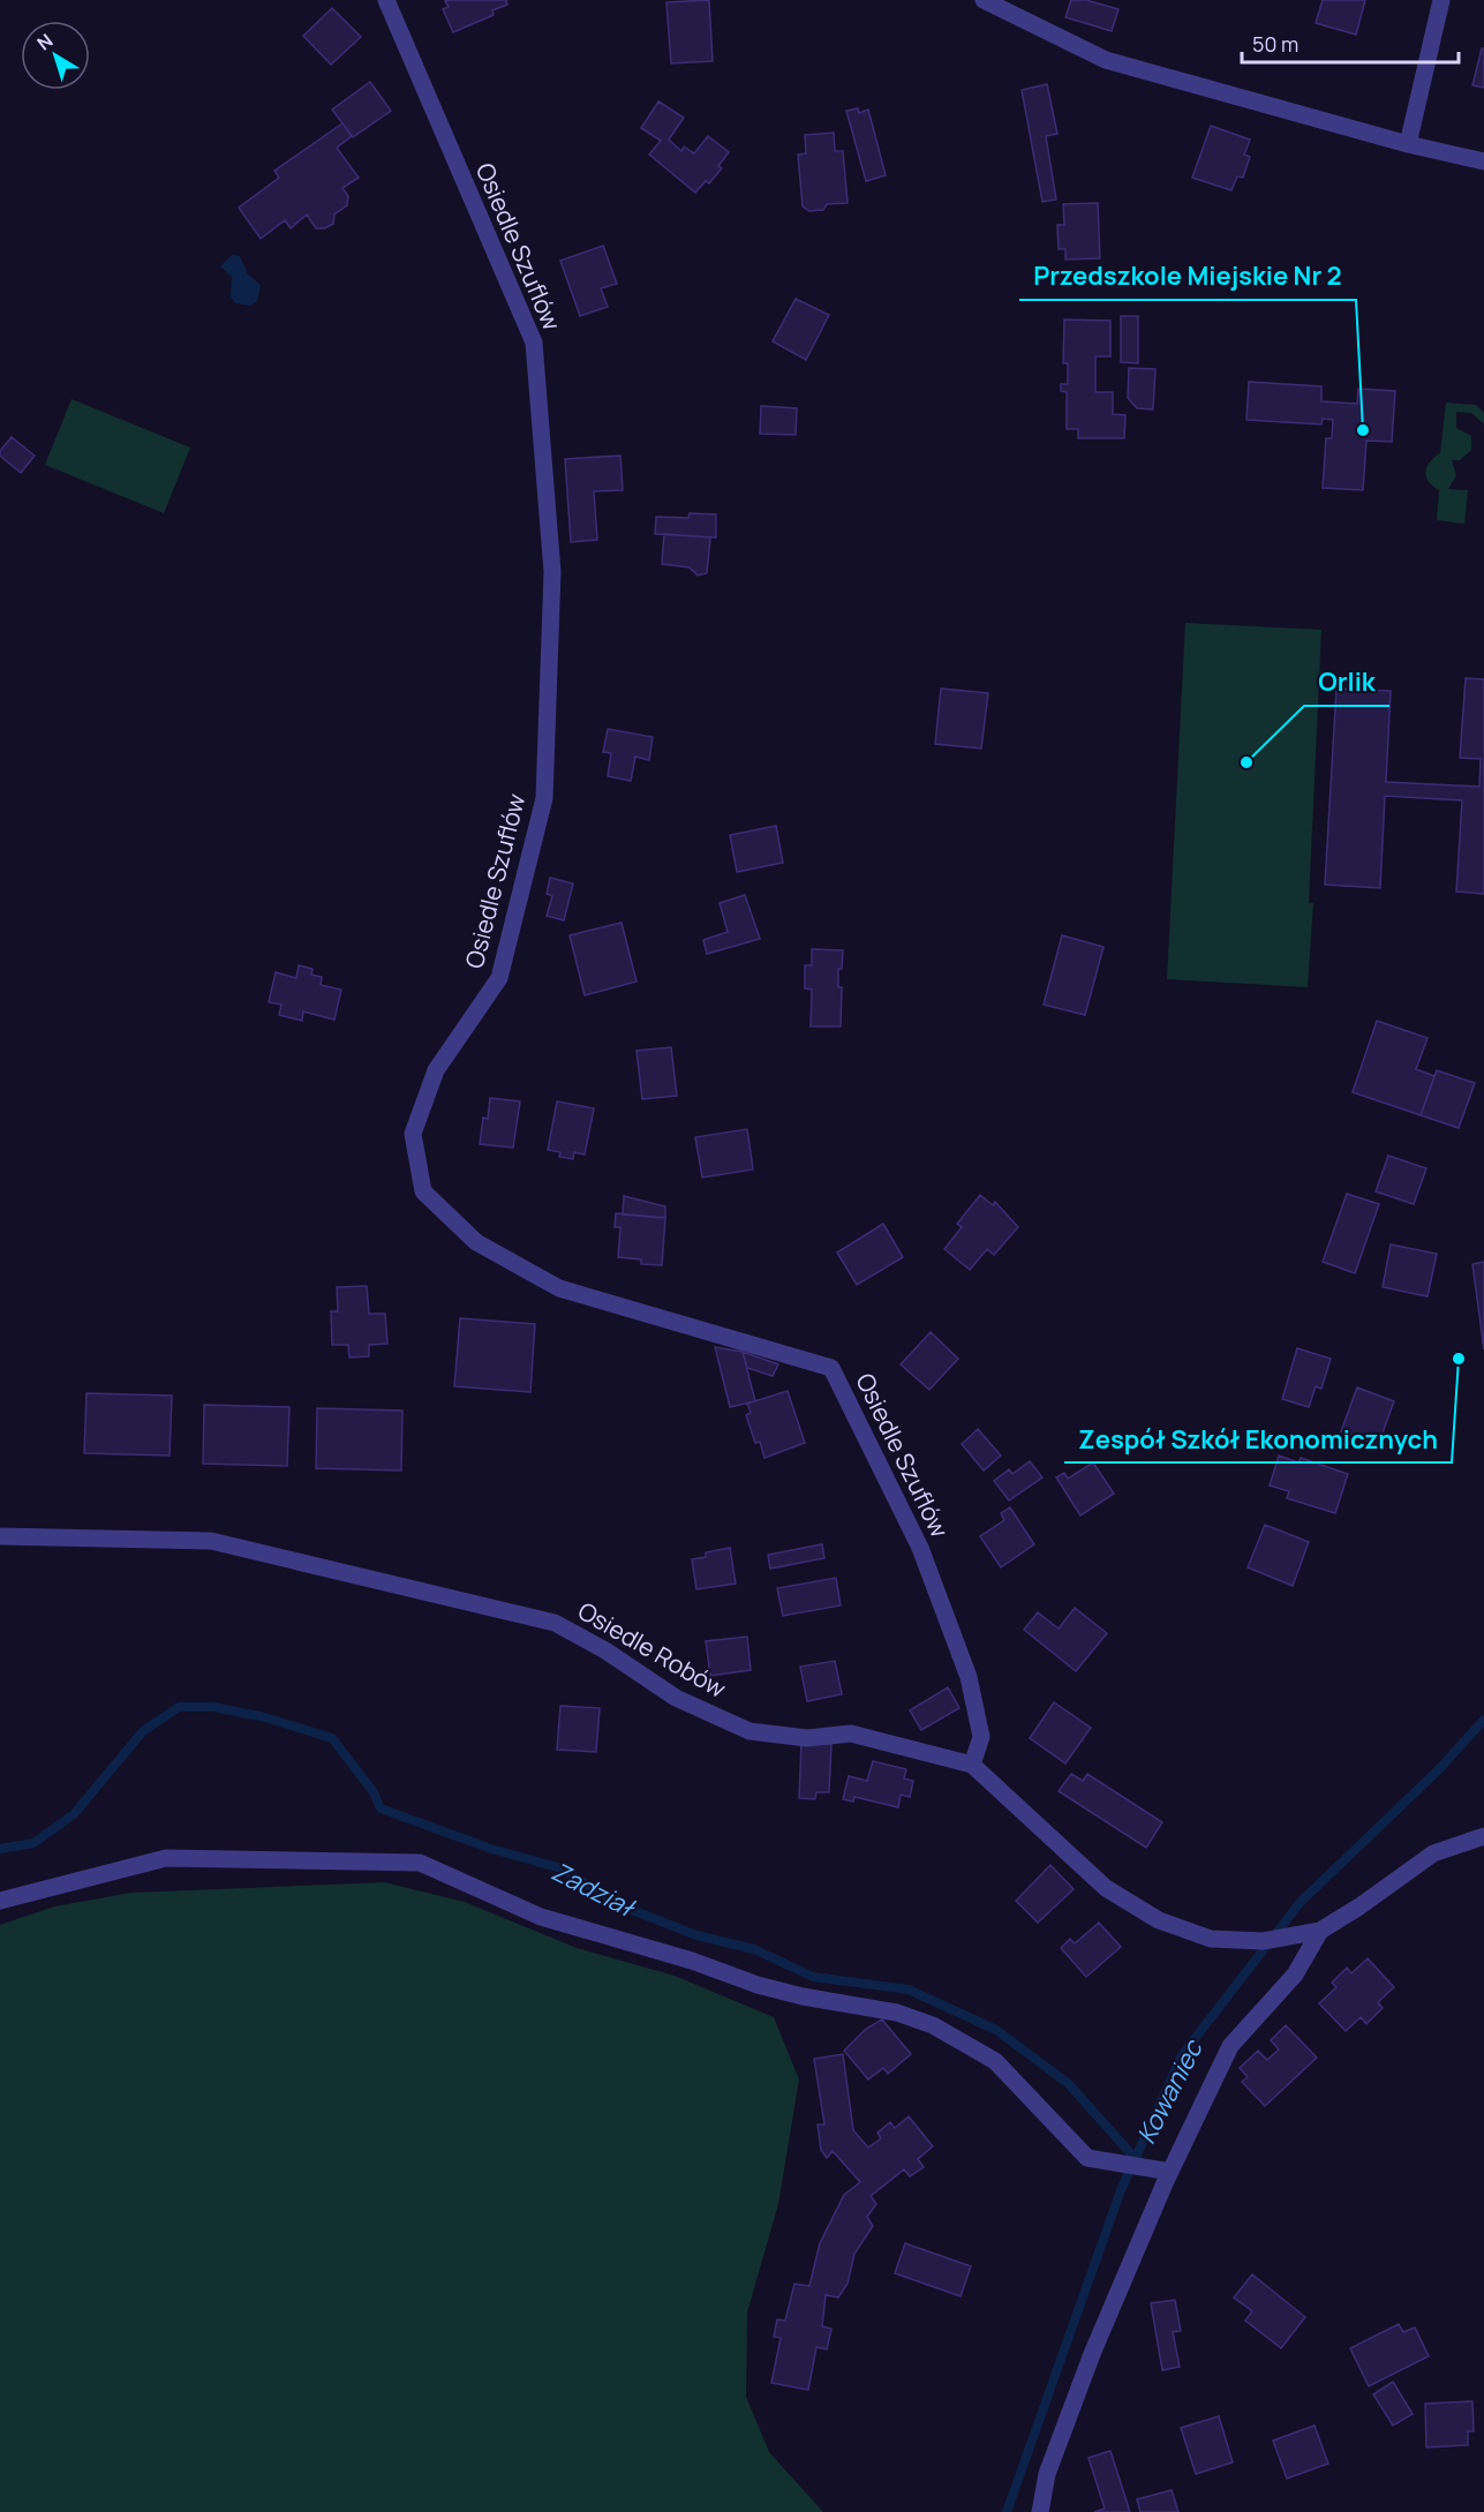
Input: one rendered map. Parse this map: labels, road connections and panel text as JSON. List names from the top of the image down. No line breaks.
{"streets":{"street":["Osiedle Szuflów","Osiedle Robów"]},"crossings":[["Osiedle Szuflów","Osiedle Robów"]],"water":["Zadział","Kowaniec"],"places":["Przedszkole Miejskie Nr 2","Orlik","Zespół Szkół Ekonomicznych"],"scale_bar":"50 m","north":"top left"}
